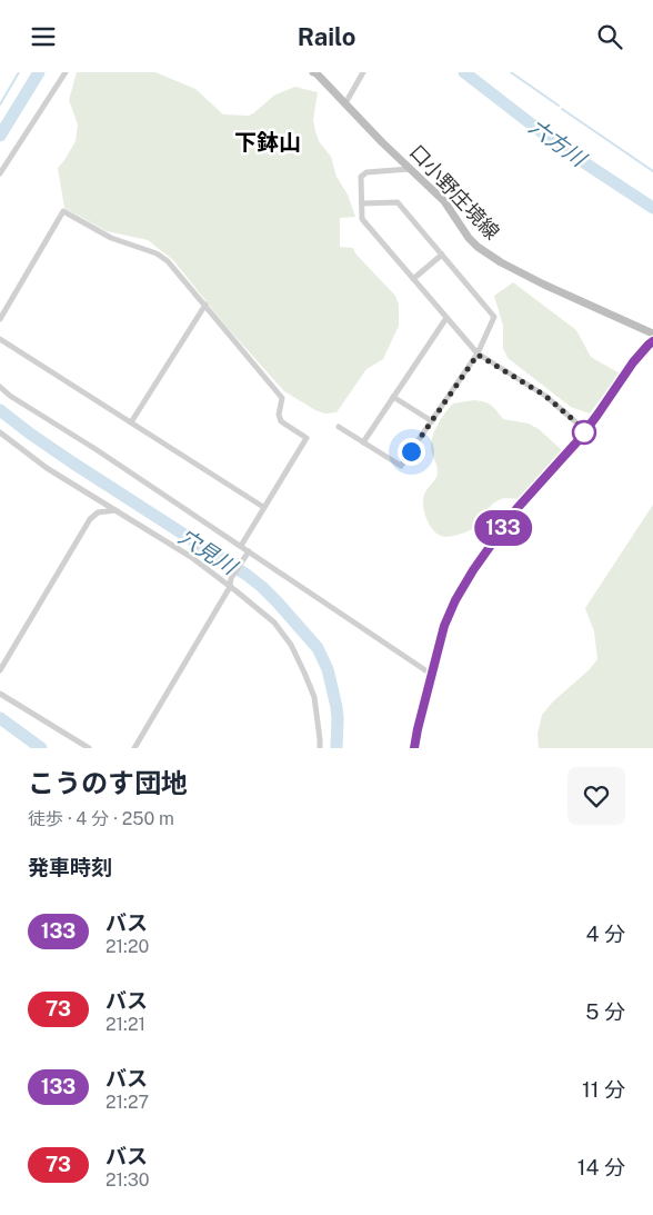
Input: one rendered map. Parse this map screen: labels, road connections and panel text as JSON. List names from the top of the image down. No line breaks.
{"streets":{"main road":["口小野庄境線"]},"districts":["下鉢山"],"water":["六方川","穴見川"],"lines":["bus line 133"],"page":{"header":"Railo","on_map":"133","heading":[["こうのす団地","徒歩 · 4 分 · 250 m"],"発車時刻"],"list":[{"mark":"133","name":"バス","note":"21:20","value":"4 分"},{"mark":"73","name":"バス","note":"21:21","value":"5 分"},{"mark":"133","name":"バス","note":"21:27","value":"11 分"},{"mark":"73","name":"バス","note":"21:30","value":"14 分"}]}}
